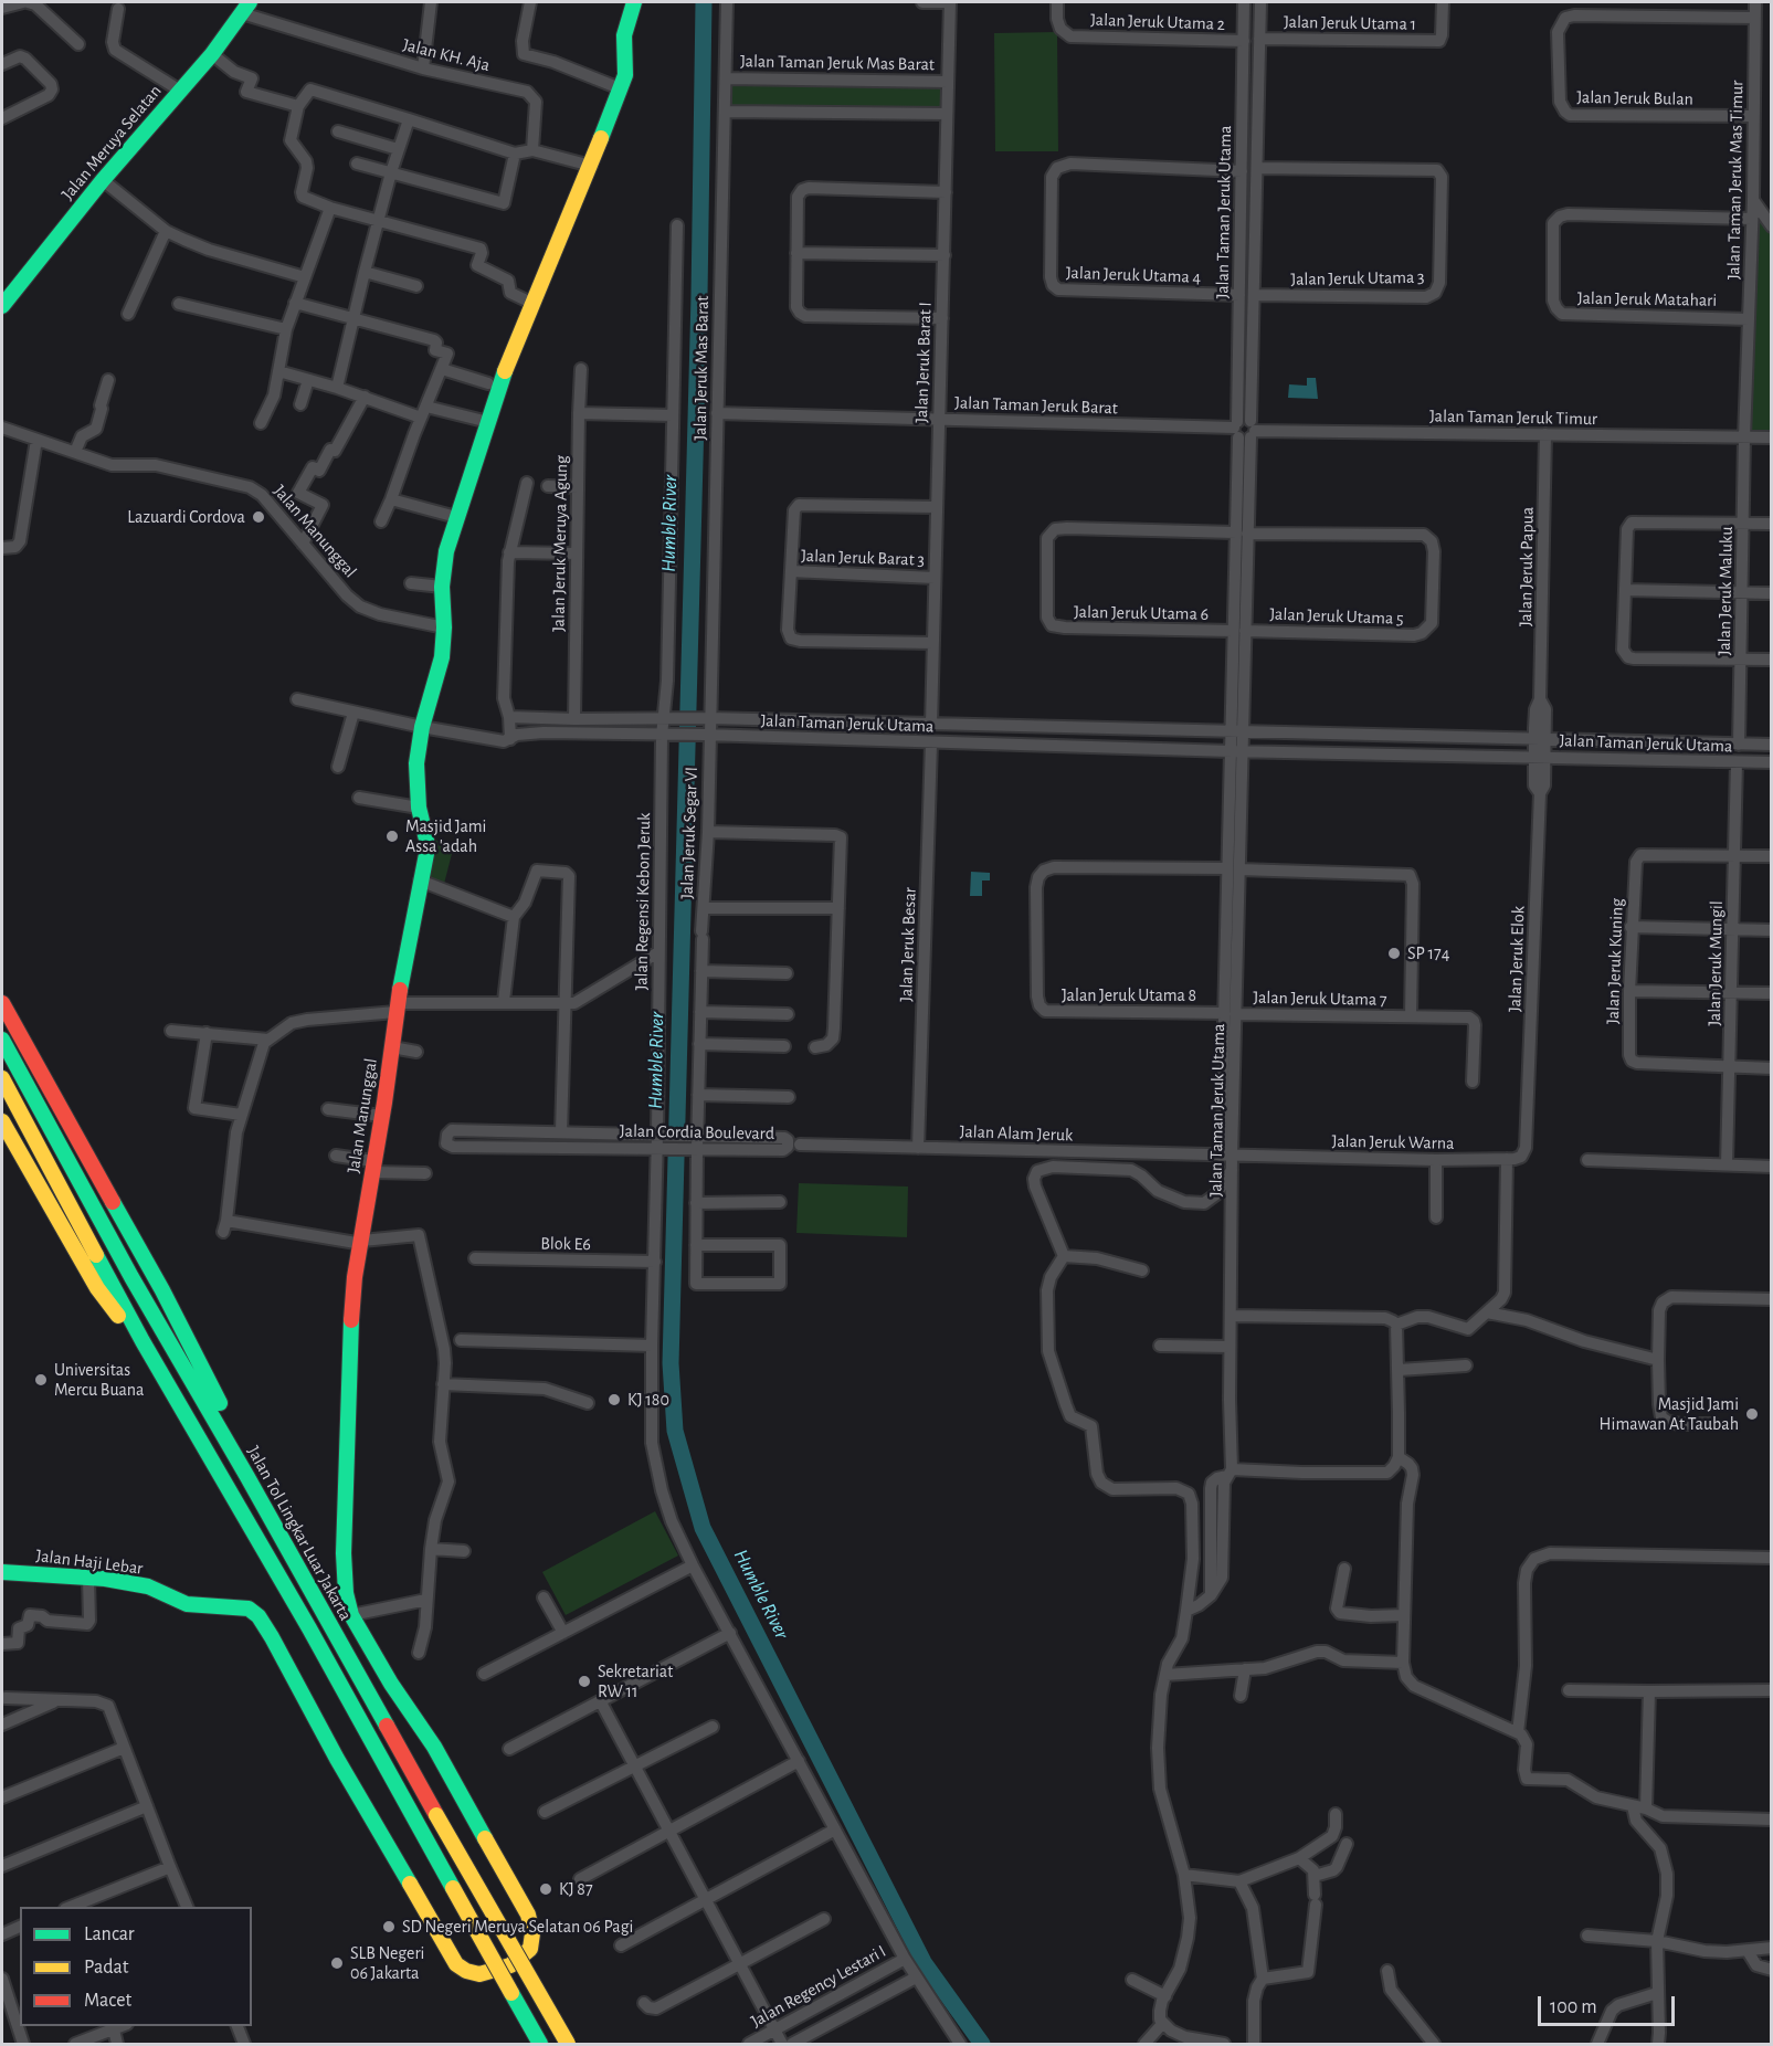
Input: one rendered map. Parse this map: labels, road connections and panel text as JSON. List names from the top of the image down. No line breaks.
{"streets":{"main road":["Jalan Meruya Selatan","Jalan Manunggal","Jalan Tol Lingkar Luar Jakarta","Jalan Haji Lebar"],"street":["Jalan Jeruk Utama 2","Jalan Jeruk Utama 1","Jalan KH. Aja","Jalan Taman Jeruk Mas Barat","Jalan Jeruk Bulan","Jalan Taman Jeruk Mas Timur","Jalan Taman Jeruk Utama","Jalan Jeruk Utama 4","Jalan Jeruk Utama 3","Jalan Jeruk Matahari","Jalan Jeruk Barat I","Jalan Jeruk Mas Barat","Jalan Taman Jeruk Barat","Jalan Taman Jeruk Timur","Jalan Jeruk Meruya Agung","Jalan Jeruk Barat 3","Jalan Jeruk Papua","Jalan Jeruk Maluku","Jalan Jeruk Utama 6","Jalan Jeruk Utama 5","Jalan Jeruk Segar VI","Jalan Regensi Kebon Jeruk","Jalan Jeruk Besar","Jalan Jeruk Elok","Jalan Jeruk Kuning","Jalan Jeruk Mungil","Jalan Jeruk Utama 8","Jalan Jeruk Utama 7","Jalan Cordia Boulevard","Jalan Alam Jeruk","Jalan Jeruk Warna","Blok E6","Jalan Regency Lestari I"]},"crossings":[["Jalan Jeruk Utama 2","Jalan Taman Jeruk Utama"],["Jalan Jeruk Utama 1","Jalan Taman Jeruk Utama"],["Jalan KH. Aja","Jalan Meruya Selatan"],["Jalan Taman Jeruk Mas Barat","Jalan Jeruk Barat I"],["Jalan Taman Jeruk Mas Barat","Jalan Jeruk Mas Barat"],["Jalan Jeruk Bulan","Jalan Taman Jeruk Mas Timur"],["Jalan Taman Jeruk Mas Timur","Jalan Jeruk Matahari"],["Jalan Taman Jeruk Mas Timur","Jalan Taman Jeruk Timur"],["Jalan Taman Jeruk Mas Timur","Jalan Jeruk Maluku"],["Jalan Taman Jeruk Utama","Jalan Jeruk Utama 4"],["Jalan Taman Jeruk Utama","Jalan Jeruk Utama 3"],["Jalan Taman Jeruk Utama","Jalan Jeruk Barat I"],["Jalan Taman Jeruk Utama","Jalan Jeruk Mas Barat"],["Jalan Taman Jeruk Utama","Jalan Taman Jeruk Barat"],["Jalan Taman Jeruk Utama","Jalan Taman Jeruk Timur"],["Jalan Taman Jeruk Utama","Jalan Manunggal"],["Jalan Taman Jeruk Utama","Jalan Jeruk Meruya Agung"],["Jalan Taman Jeruk Utama","Jalan Jeruk Papua"],["Jalan Taman Jeruk Utama","Jalan Jeruk Maluku"],["Jalan Taman Jeruk Utama","Jalan Jeruk Utama 6"],["Jalan Taman Jeruk Utama","Jalan Jeruk Utama 5"],["Jalan Taman Jeruk Utama","Jalan Jeruk Segar VI"],["Jalan Taman Jeruk Utama","Jalan Regensi Kebon Jeruk"],["Jalan Taman Jeruk Utama","Jalan Jeruk Besar"],["Jalan Taman Jeruk Utama","Jalan Jeruk Elok"],["Jalan Taman Jeruk Utama","Jalan Jeruk Mungil"],["Jalan Taman Jeruk Utama","Jalan Jeruk Utama 8"],["Jalan Taman Jeruk Utama","Jalan Jeruk Utama 7"],["Jalan Taman Jeruk Utama","Jalan Alam Jeruk"],["Jalan Taman Jeruk Utama","Jalan Jeruk Warna"],["Jalan Jeruk Barat I","Jalan Taman Jeruk Barat"],["Jalan Jeruk Barat I","Jalan Jeruk Barat 3"],["Jalan Jeruk Mas Barat","Jalan Taman Jeruk Barat"],["Jalan Jeruk Mas Barat","Jalan Jeruk Segar VI"],["Jalan Taman Jeruk Barat","Jalan Taman Jeruk Timur"],["Jalan Taman Jeruk Timur","Jalan Jeruk Papua"],["Jalan Taman Jeruk Timur","Jalan Jeruk Maluku"],["Jalan Manunggal","Jalan Haji Lebar"],["Jalan Jeruk Papua","Jalan Jeruk Elok"],["Jalan Jeruk Utama 6","Jalan Jeruk Utama 5"],["Jalan Jeruk Segar VI","Jalan Cordia Boulevard"],["Jalan Regensi Kebon Jeruk","Jalan Cordia Boulevard"],["Jalan Regensi Kebon Jeruk","Blok E6"],["Jalan Regensi Kebon Jeruk","Jalan Regency Lestari I"],["Jalan Jeruk Besar","Jalan Alam Jeruk"],["Jalan Jeruk Elok","Jalan Jeruk Warna"],["Jalan Jeruk Kuning","Jalan Jeruk Mungil"],["Jalan Jeruk Utama 8","Jalan Jeruk Utama 7"],["Jalan Alam Jeruk","Jalan Jeruk Warna"]],"water":["Humble River"],"places":["Lazuardi Cordova","Masjid Jami Assa 'adah","SP 174","Universitas Mercu Buana","KJ 180","Masjid Jami Himawan At Taubah","Sekretariat RW 11","KJ 87","SD Negeri Meruya Selatan 06 Pagi","SLB Negeri 06 Jakarta"],"legend":["Lancar","Padat","Macet"],"scale_bar":"100 m"}
